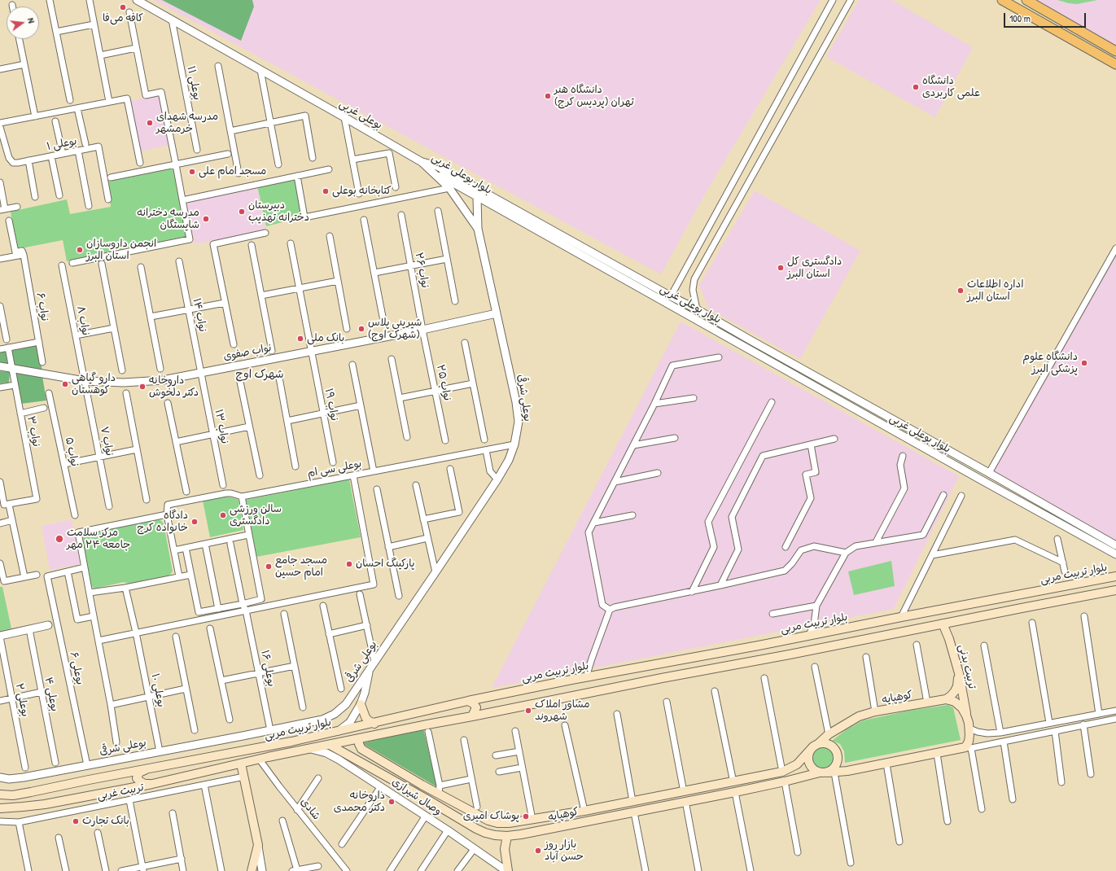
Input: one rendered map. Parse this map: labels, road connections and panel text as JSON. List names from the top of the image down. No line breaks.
{"streets":{"main road":["بلوار تربیت مربی","تربیت بدنی","کوهپایه"],"street":["بوعلی ۱۱","بوعلی غربی","بوعلی ۱","بلوار بوعلی غربی","نواب ۲۶","نواب ۶","نواب ۱۴","نواب ۸","نواب صفوی","نواب ۲۵","بوعلی شرقی","نواب ۱۹","نواب ۱۳","نواب ۳","نواب ۷","نواب ۵","بوعلی سی ام","بوعلی ۶","بوعلی ۱۶","بوعلی ۱۰","بوعلی ۴","بوعلی ۲","تربیت غربی","وصال شیرازی","شادی"]},"crossings":[["بوعلی ۱۱","بوعلی غربی"],["بوعلی غربی","بلوار بوعلی غربی"],["بوعلی غربی","نواب صفوی"],["بوعلی غربی","بوعلی شرقی"],["نواب ۲۶","نواب صفوی"],["نواب ۲۶","نواب ۲۵"],["نواب ۱۴","نواب صفوی"],["نواب ۱۴","نواب ۱۳"],["نواب ۸","نواب صفوی"],["نواب ۸","نواب ۷"],["نواب صفوی","نواب ۲۵"],["نواب صفوی","بوعلی شرقی"],["نواب صفوی","نواب ۱۹"],["نواب صفوی","نواب ۱۳"],["نواب صفوی","نواب ۳"],["نواب صفوی","نواب ۷"],["بوعلی شرقی","بوعلی سی ام"],["بوعلی شرقی","بوعلی ۶"],["بوعلی شرقی","بوعلی ۱۶"],["بوعلی شرقی","بوعلی ۱۰"],["بلوار تربیت مربی","تربیت بدنی"],["بلوار تربیت مربی","کوهپایه"],["بلوار تربیت مربی","وصال شیرازی"],["بلوار تربیت مربی","شادی"]],"districts":["شهرک اوج"],"places":["کافه می‌فا","دانشگاه علمی کاربردی","دانشگاه هنر تهران (پردیس کرج)","مدرسه شهدای خرمشهر","مسجد امام علی","کتابخانه بوعلی","دبیرستان دخترانه تهذیب","مدرسه دخترانه شایستگان","انجمن داروسازان استان البرز","دادگستری کل استان البرز","اداره اطلاعات استان البرز","شیرینی پلاس (شهرک اوج)","بانک ملی","دانشگاه علوم پزشکی البرز","دارو گیاهی کوهستان","داروخانه دکتر دلخوش","سالن ورزشی دادگستری","دادگاه خانواده کرج","مرکز سلامت جامعه ۲۴ مهر","پارکینگ احسان","مسجد جامع امام حسین","مشاور املاک شهروند","داروخانه دکتر محمدی","پوشاک امیری","بانک تجارت","بازار روز حسن آباد"],"scale_bar":"100 m","north":"right"}
